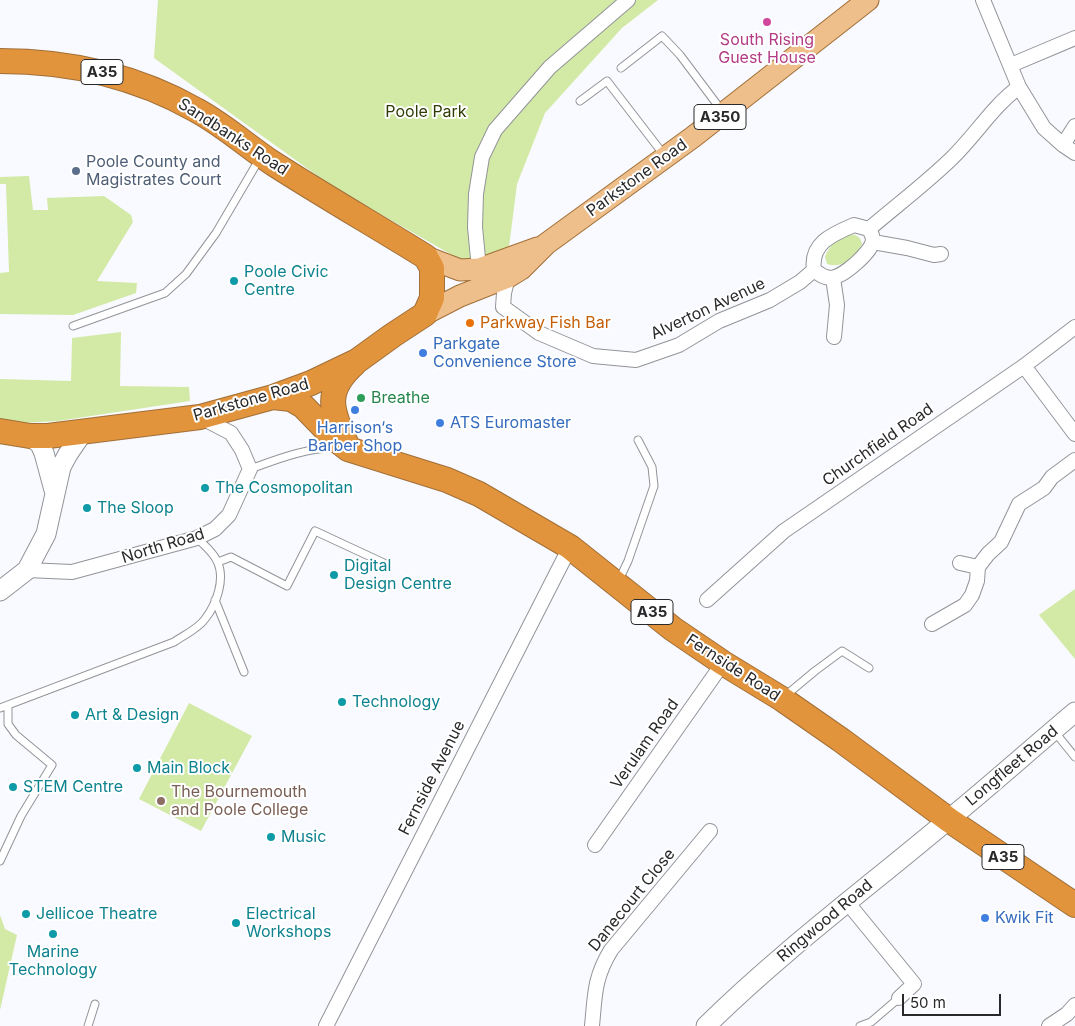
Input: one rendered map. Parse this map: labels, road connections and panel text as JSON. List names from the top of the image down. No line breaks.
{"streets":{"highway":["A35","Sandbanks Road","Parkstone Road","Fernside Road"],"main road":["A350","Longfleet Road","Ringwood Road"],"street":["Alverton Avenue","Churchfield Road","North Road","Verulam Road","Fernside Avenue","Danecourt Close"]},"crossings":[["A35","Parkstone Road"],["A35","Fernside Road"],["Sandbanks Road","Parkstone Road"],["Parkstone Road","Alverton Avenue"],["Parkstone Road","Fernside Road"],["North Road","Fernside Road"],["Fernside Road","Verulam Road"],["Fernside Road","Longfleet Road"],["Fernside Road","Fernside Avenue"],["Fernside Road","Ringwood Road"],["Longfleet Road","Ringwood Road"]],"parks":["Poole Park"],"places":["South Rising Guest House","Poole County and Magistrates Court","Poole Civic Centre","Parkway Fish Bar","Parkgate Convenience Store","Breathe","Harrison‘s Barber Shop","ATS Euromaster","The Cosmopolitan","The Sloop","Digital Design Centre","Technology","Art & Design","Main Block","STEM Centre","The Bournemouth and Poole College","Music","Jellicoe Theatre","Kwik Fit","Electrical Workshops","Marine Technology"],"scale_bar":"50 m"}
